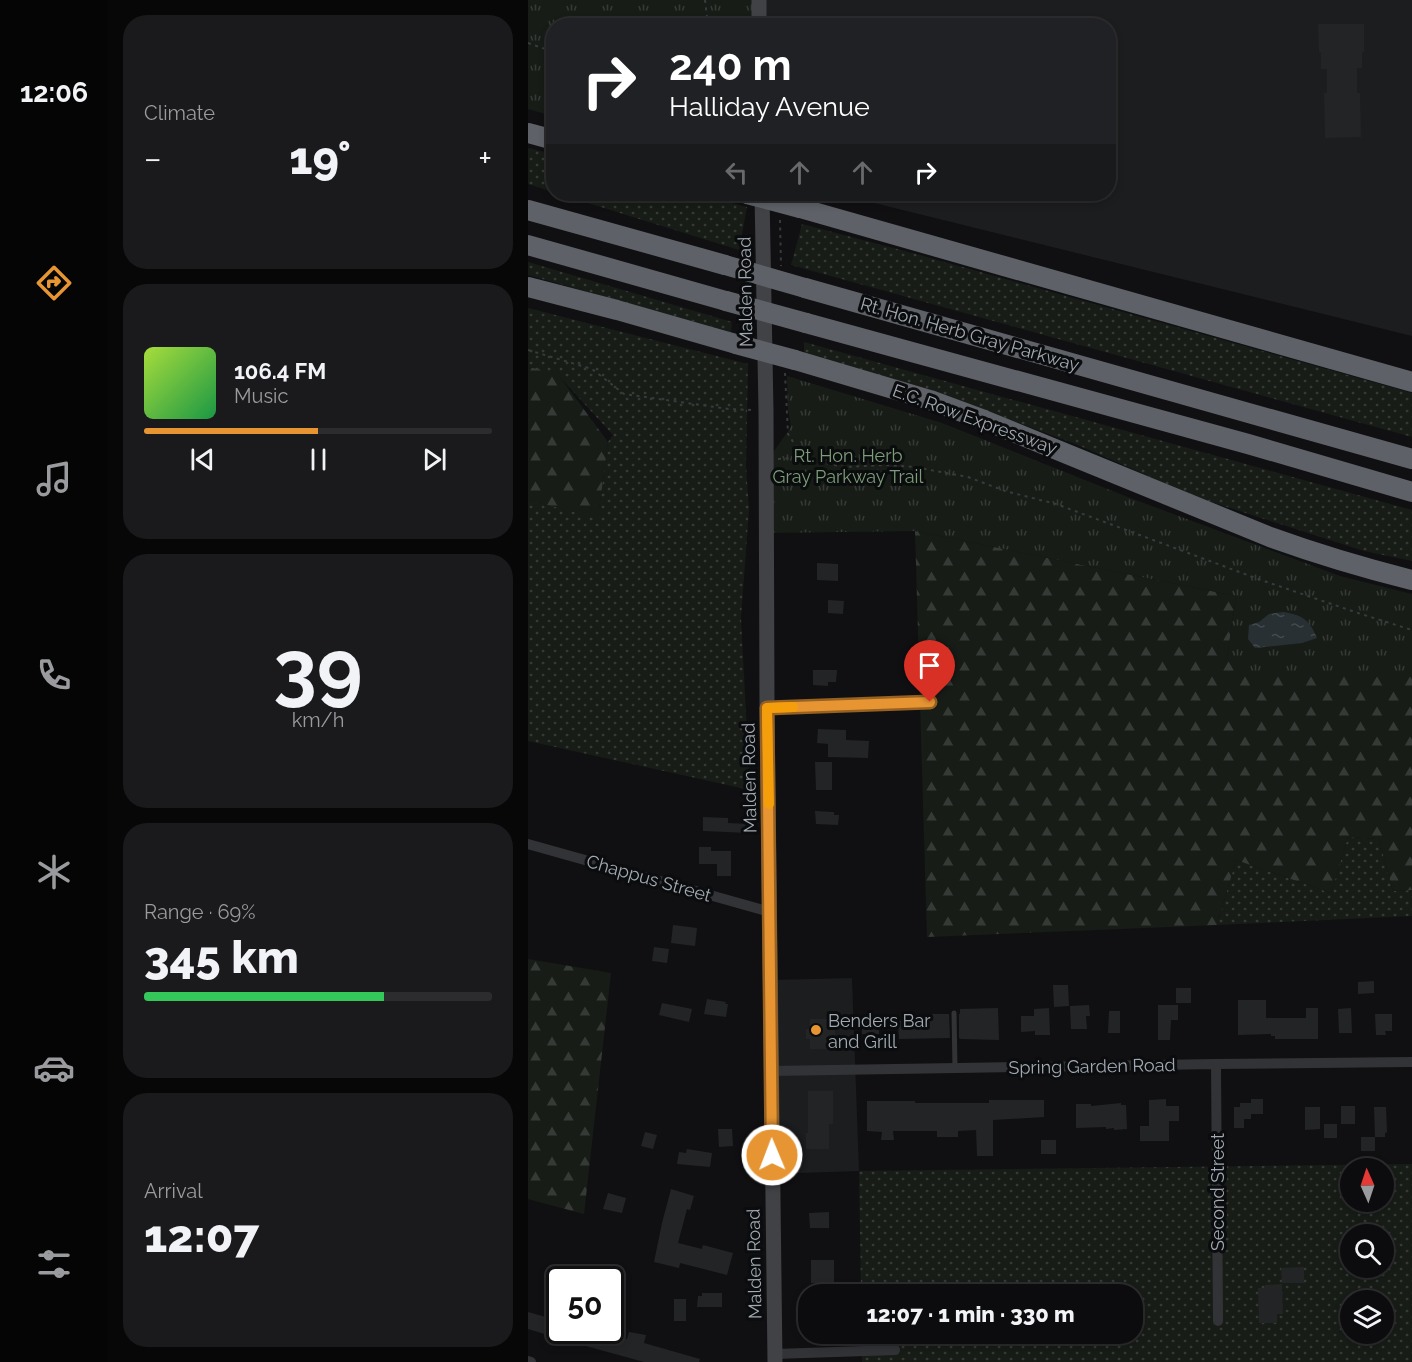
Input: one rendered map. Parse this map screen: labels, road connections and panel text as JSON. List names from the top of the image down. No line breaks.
{"streets":{"highway":["Rt. Hon. Herb Gray Parkway","E.C. Row Expressway"],"main road":["Malden Road"],"street":["Chappus Street","Spring Garden Road","Second Street"]},"crossings":[["Malden Road","Chappus Street"],["Malden Road","Spring Garden Road"],["Spring Garden Road","Second Street"]],"parks":["Rt. Hon. Herb Gray Parkway Trail"],"places":["Benders Bar and Grill"],"north":"top","page":{"tabs":"12:06","tile":["Climate",["39","km/h"],["Range · 69%","345 km"],["Arrival","12:07"]],"turn":["240 m","Halliday Avenue"],"heat":["−","19°","+"],"song":["106.4 FM","Music"],"limit":"50","trip":"12:07 · 1 min · 330 m"}}
